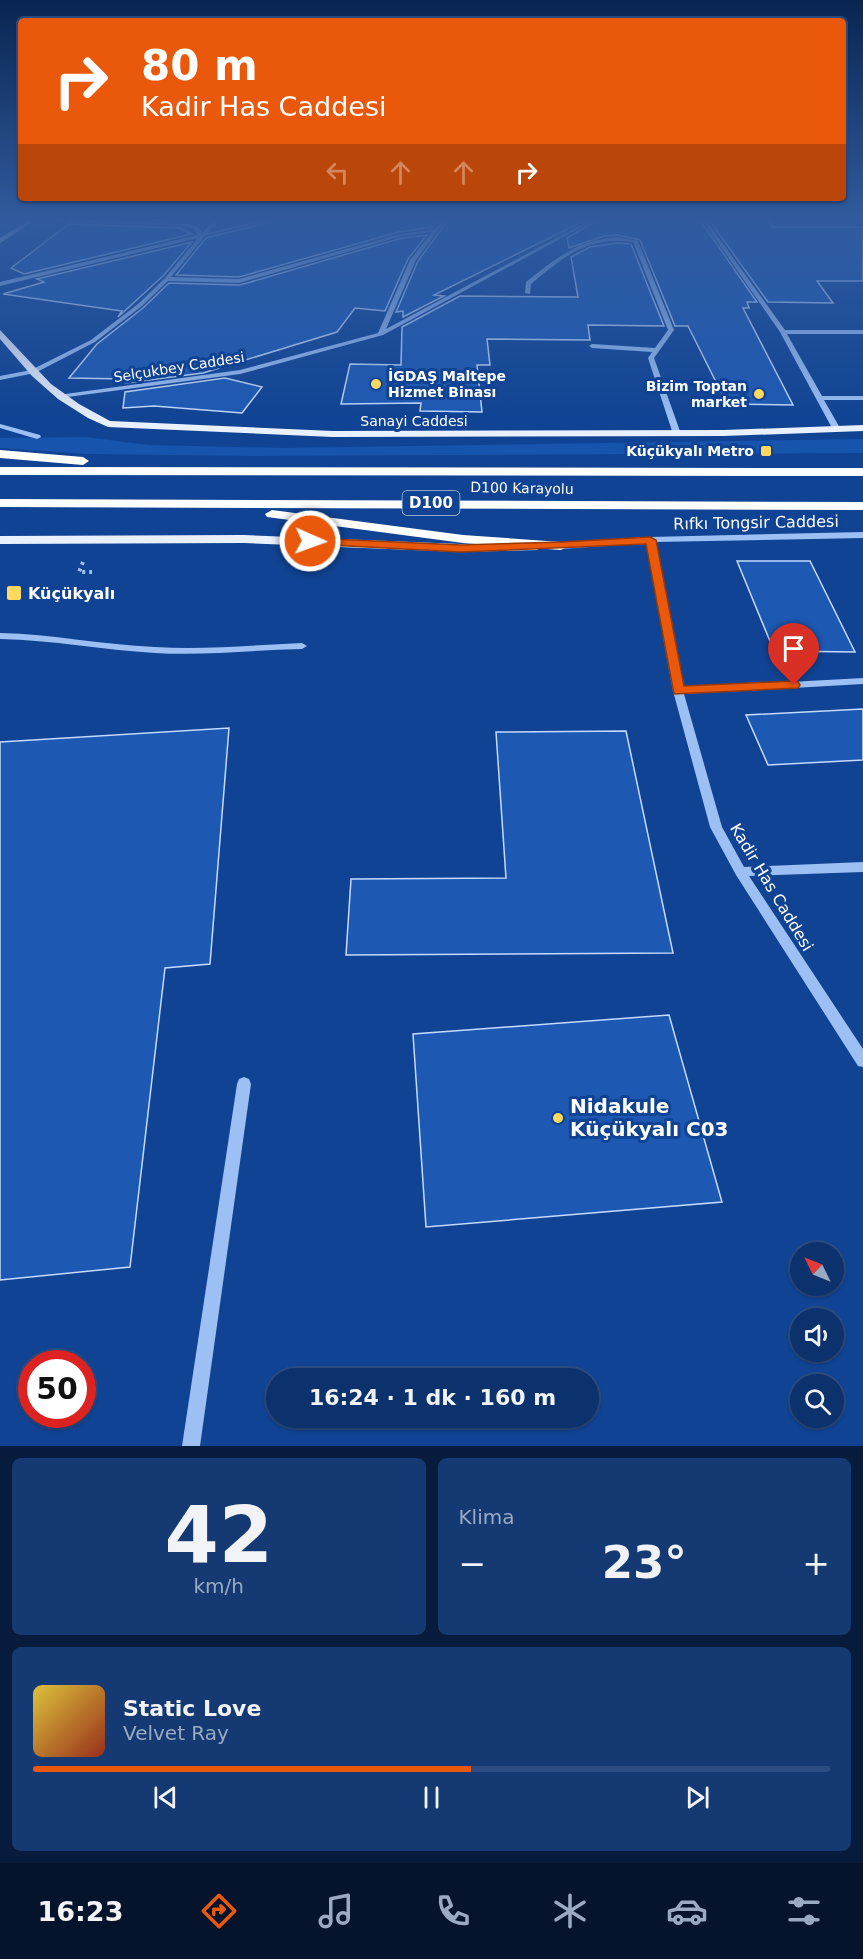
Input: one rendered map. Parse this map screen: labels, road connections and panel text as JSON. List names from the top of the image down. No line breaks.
{"streets":{"highway":["D100 Karayolu","D100"],"main road":["Sanayi Caddesi"],"street":["Selçukbey Caddesi","Rıfkı Tongsir Caddesi","Kadir Has Caddesi"]},"crossings":[["Selçukbey Caddesi","Sanayi Caddesi"],["Rıfkı Tongsir Caddesi","Kadir Has Caddesi"]],"places":{"other":["İGDAŞ Maltepe Hizmet Binası","Bizim Toptan market","Nidakule Küçükyalı C03"],"transit":["Küçükyalı Metro","Küçükyalı"]},"north":"top left","page":{"turn":["80 m","Kadir Has Caddesi"],"limit":"50","trip":"16:24 · 1 dk · 160 m","tile":[["42","km/h"],"Klima"],"heat":["−","23°","+"],"song":["Static Love","Velvet Ray"],"tabs":"16:23"}}
